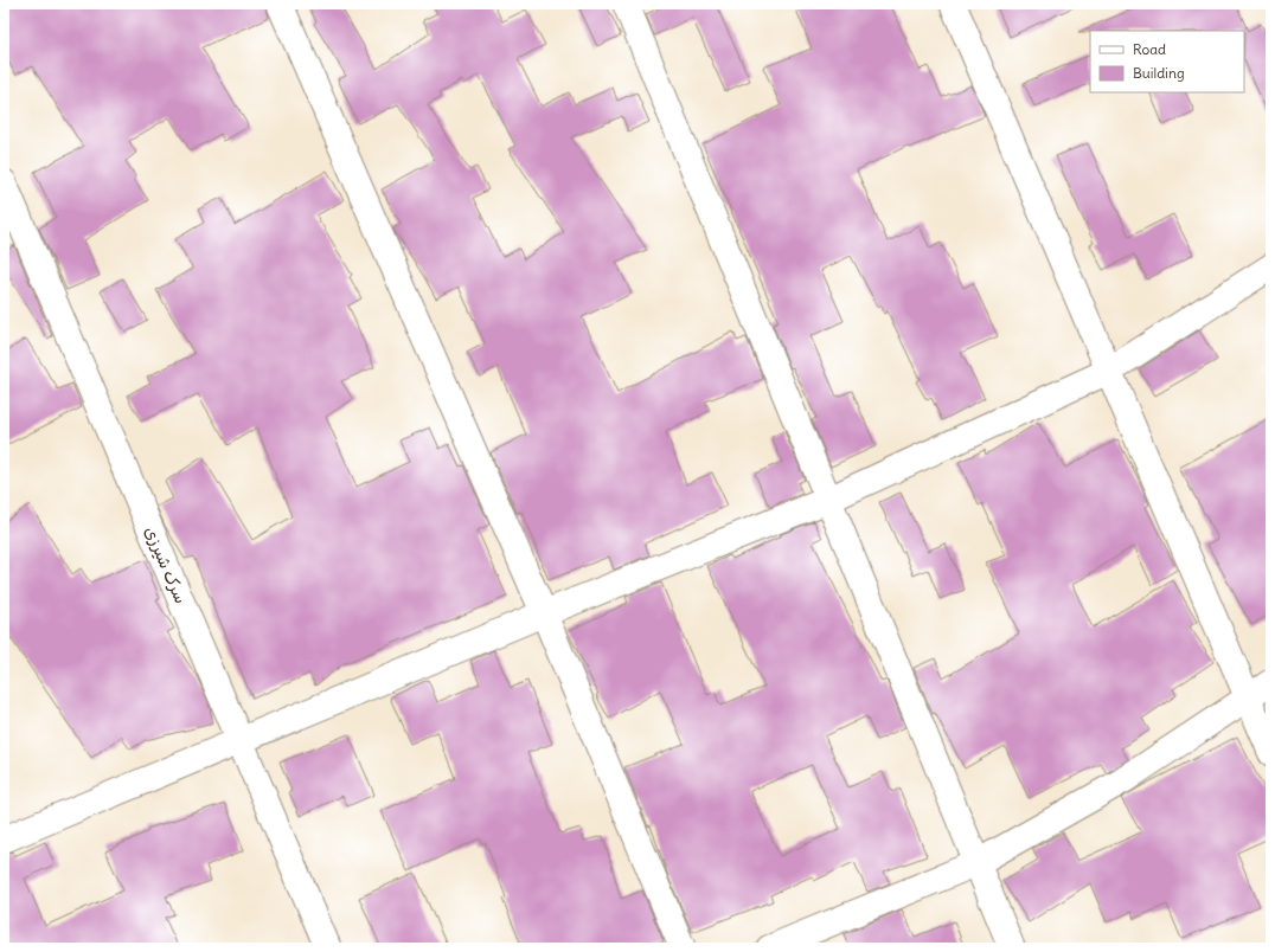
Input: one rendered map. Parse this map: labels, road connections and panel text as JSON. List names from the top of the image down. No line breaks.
{"streets":{"street":["سرک شیرزی"]},"legend":["Road","Building"]}
